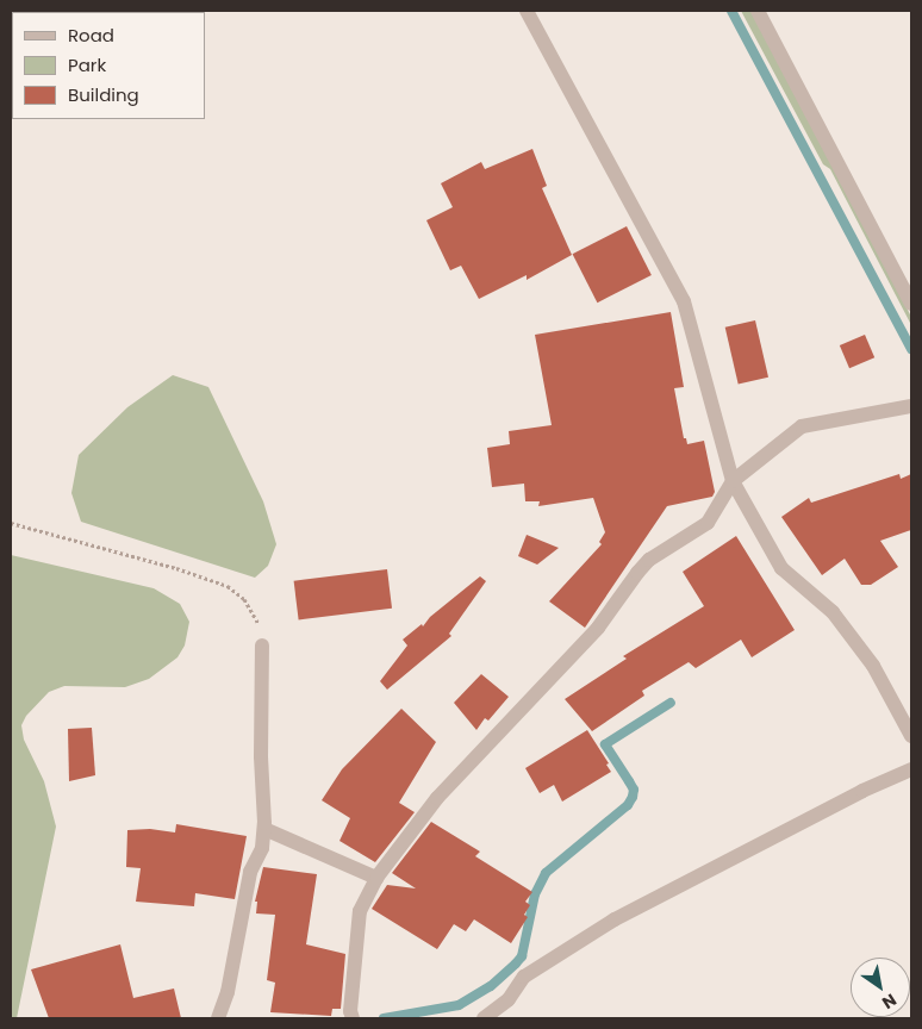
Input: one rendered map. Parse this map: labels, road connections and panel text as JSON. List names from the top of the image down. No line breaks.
{"legend":["Road","Park","Building"],"north":"bottom right"}
